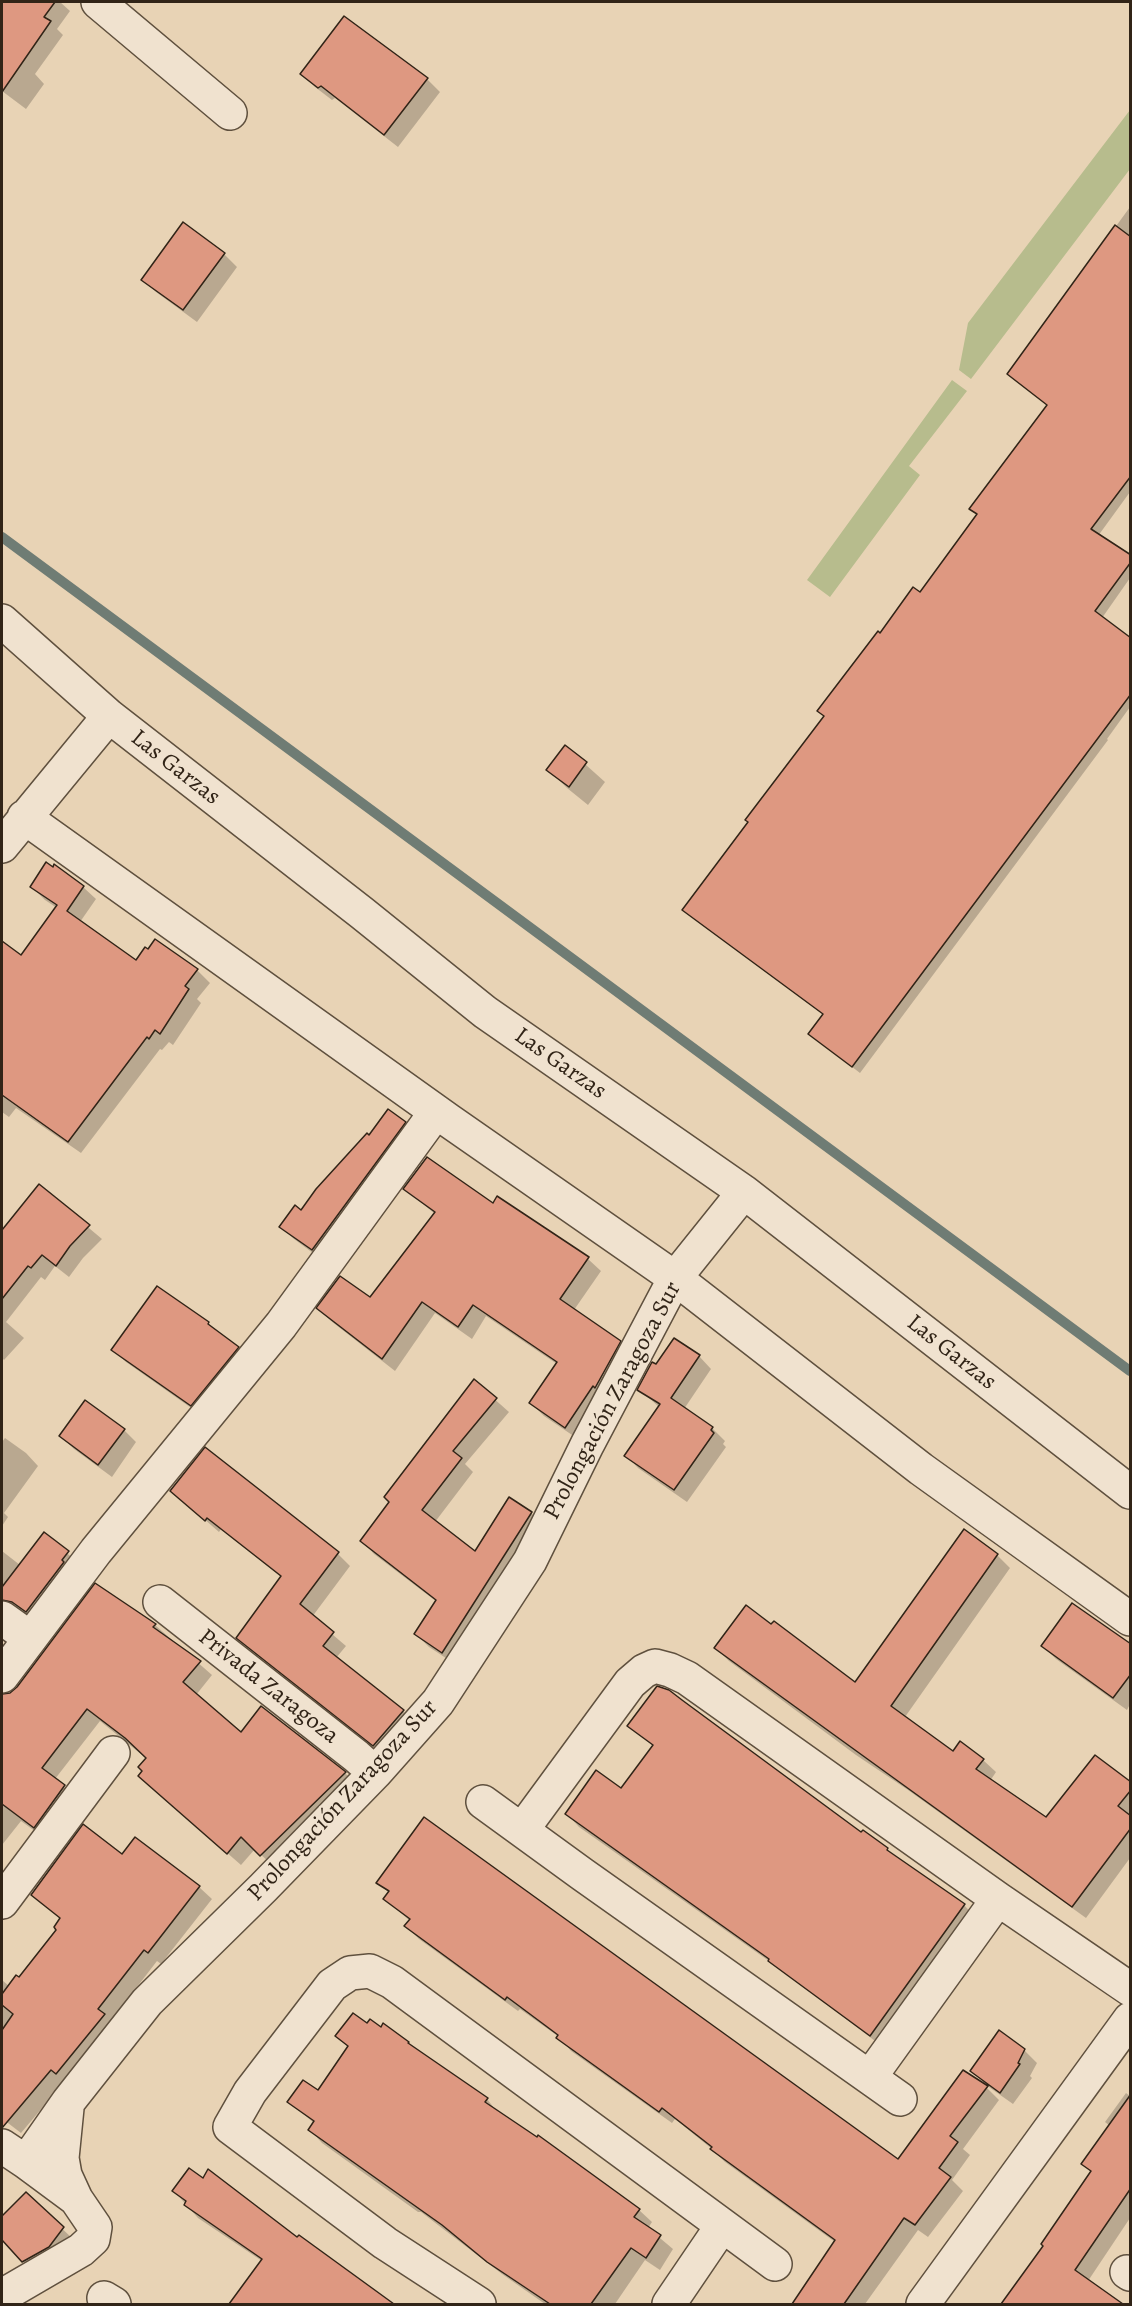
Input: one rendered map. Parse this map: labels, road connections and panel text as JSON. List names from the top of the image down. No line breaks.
{"streets":{"street":["Las Garzas","Prolongación Zaragoza Sur","Privada Zaragoza"]},"crossings":[["Las Garzas","Prolongación Zaragoza Sur"],["Prolongación Zaragoza Sur","Privada Zaragoza"]]}
